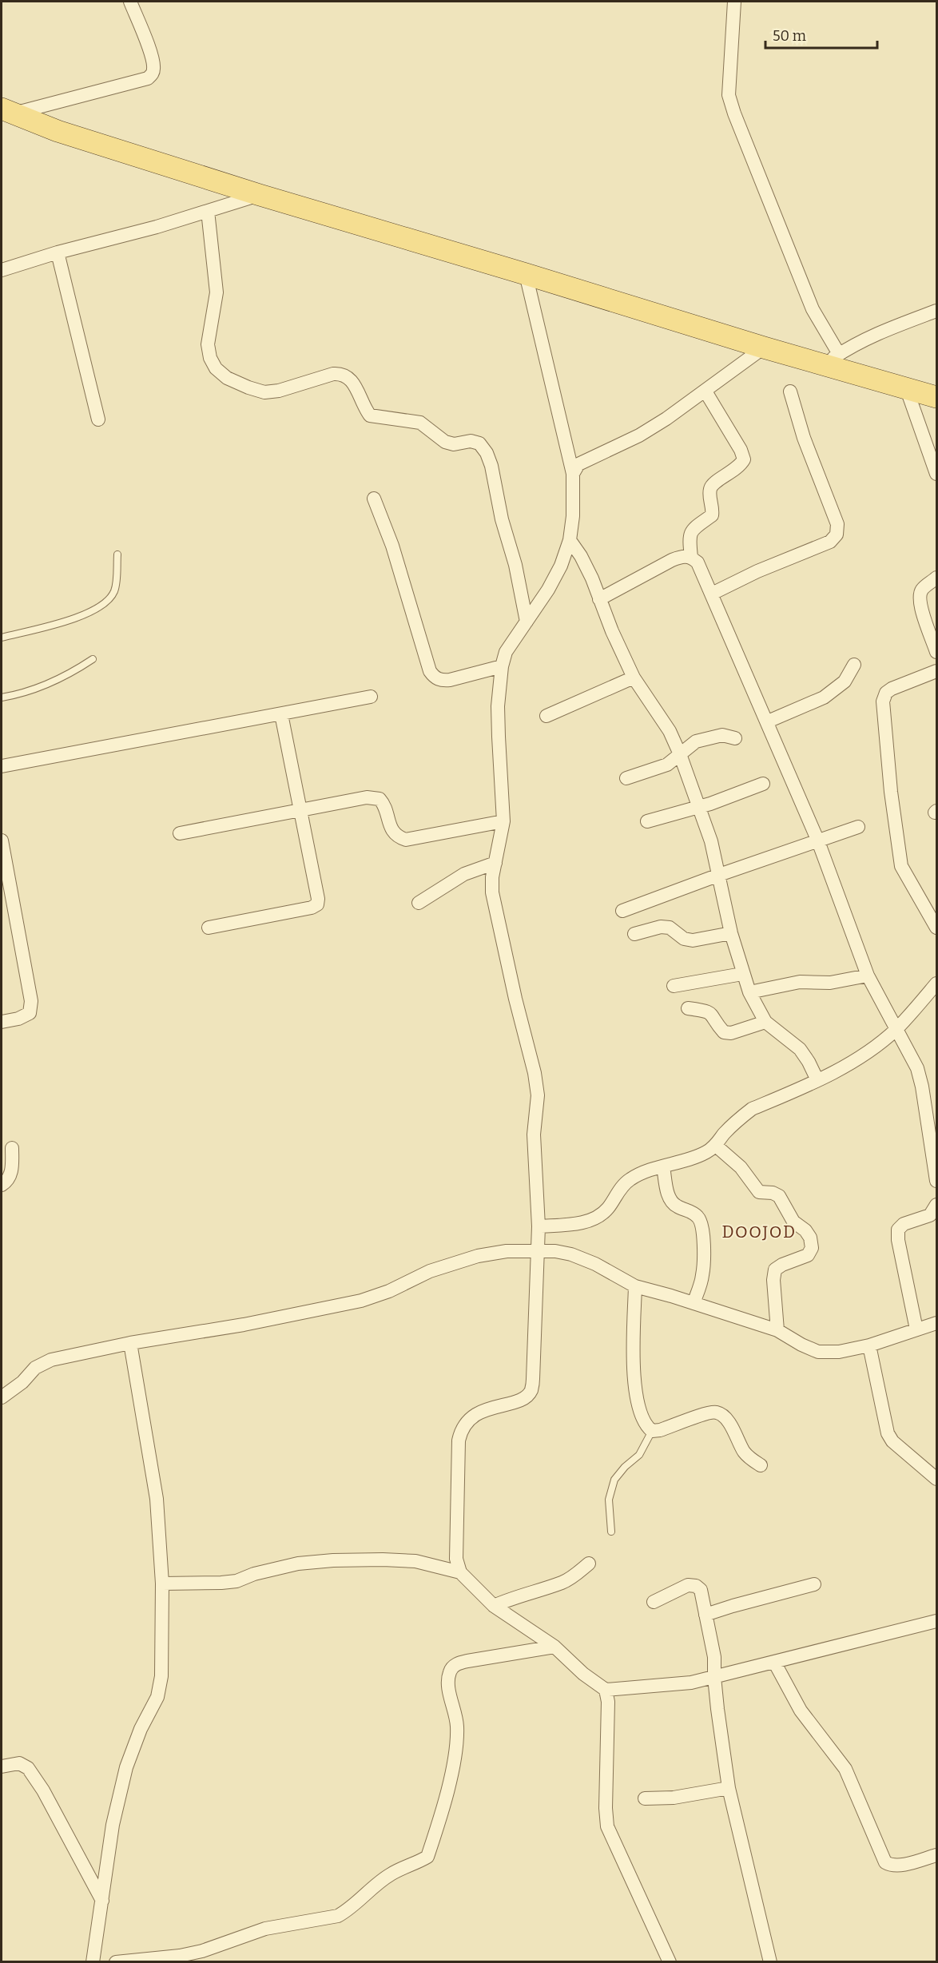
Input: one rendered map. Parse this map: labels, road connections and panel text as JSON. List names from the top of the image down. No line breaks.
{"districts":["DOOJOD"],"scale_bar":"50 m"}
